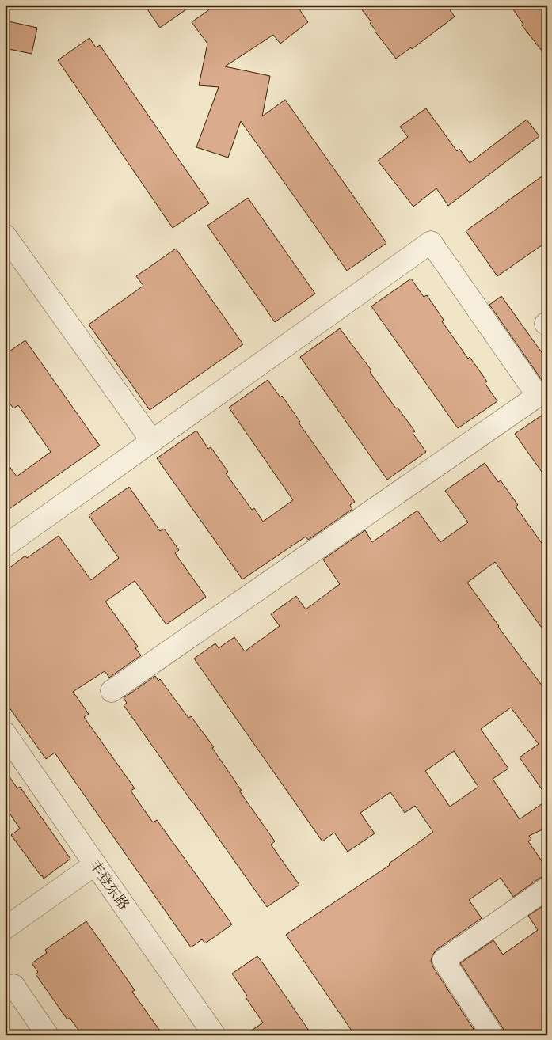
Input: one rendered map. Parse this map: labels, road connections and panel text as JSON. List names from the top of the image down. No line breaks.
{"streets":{"street":["丰登东路"]}}
